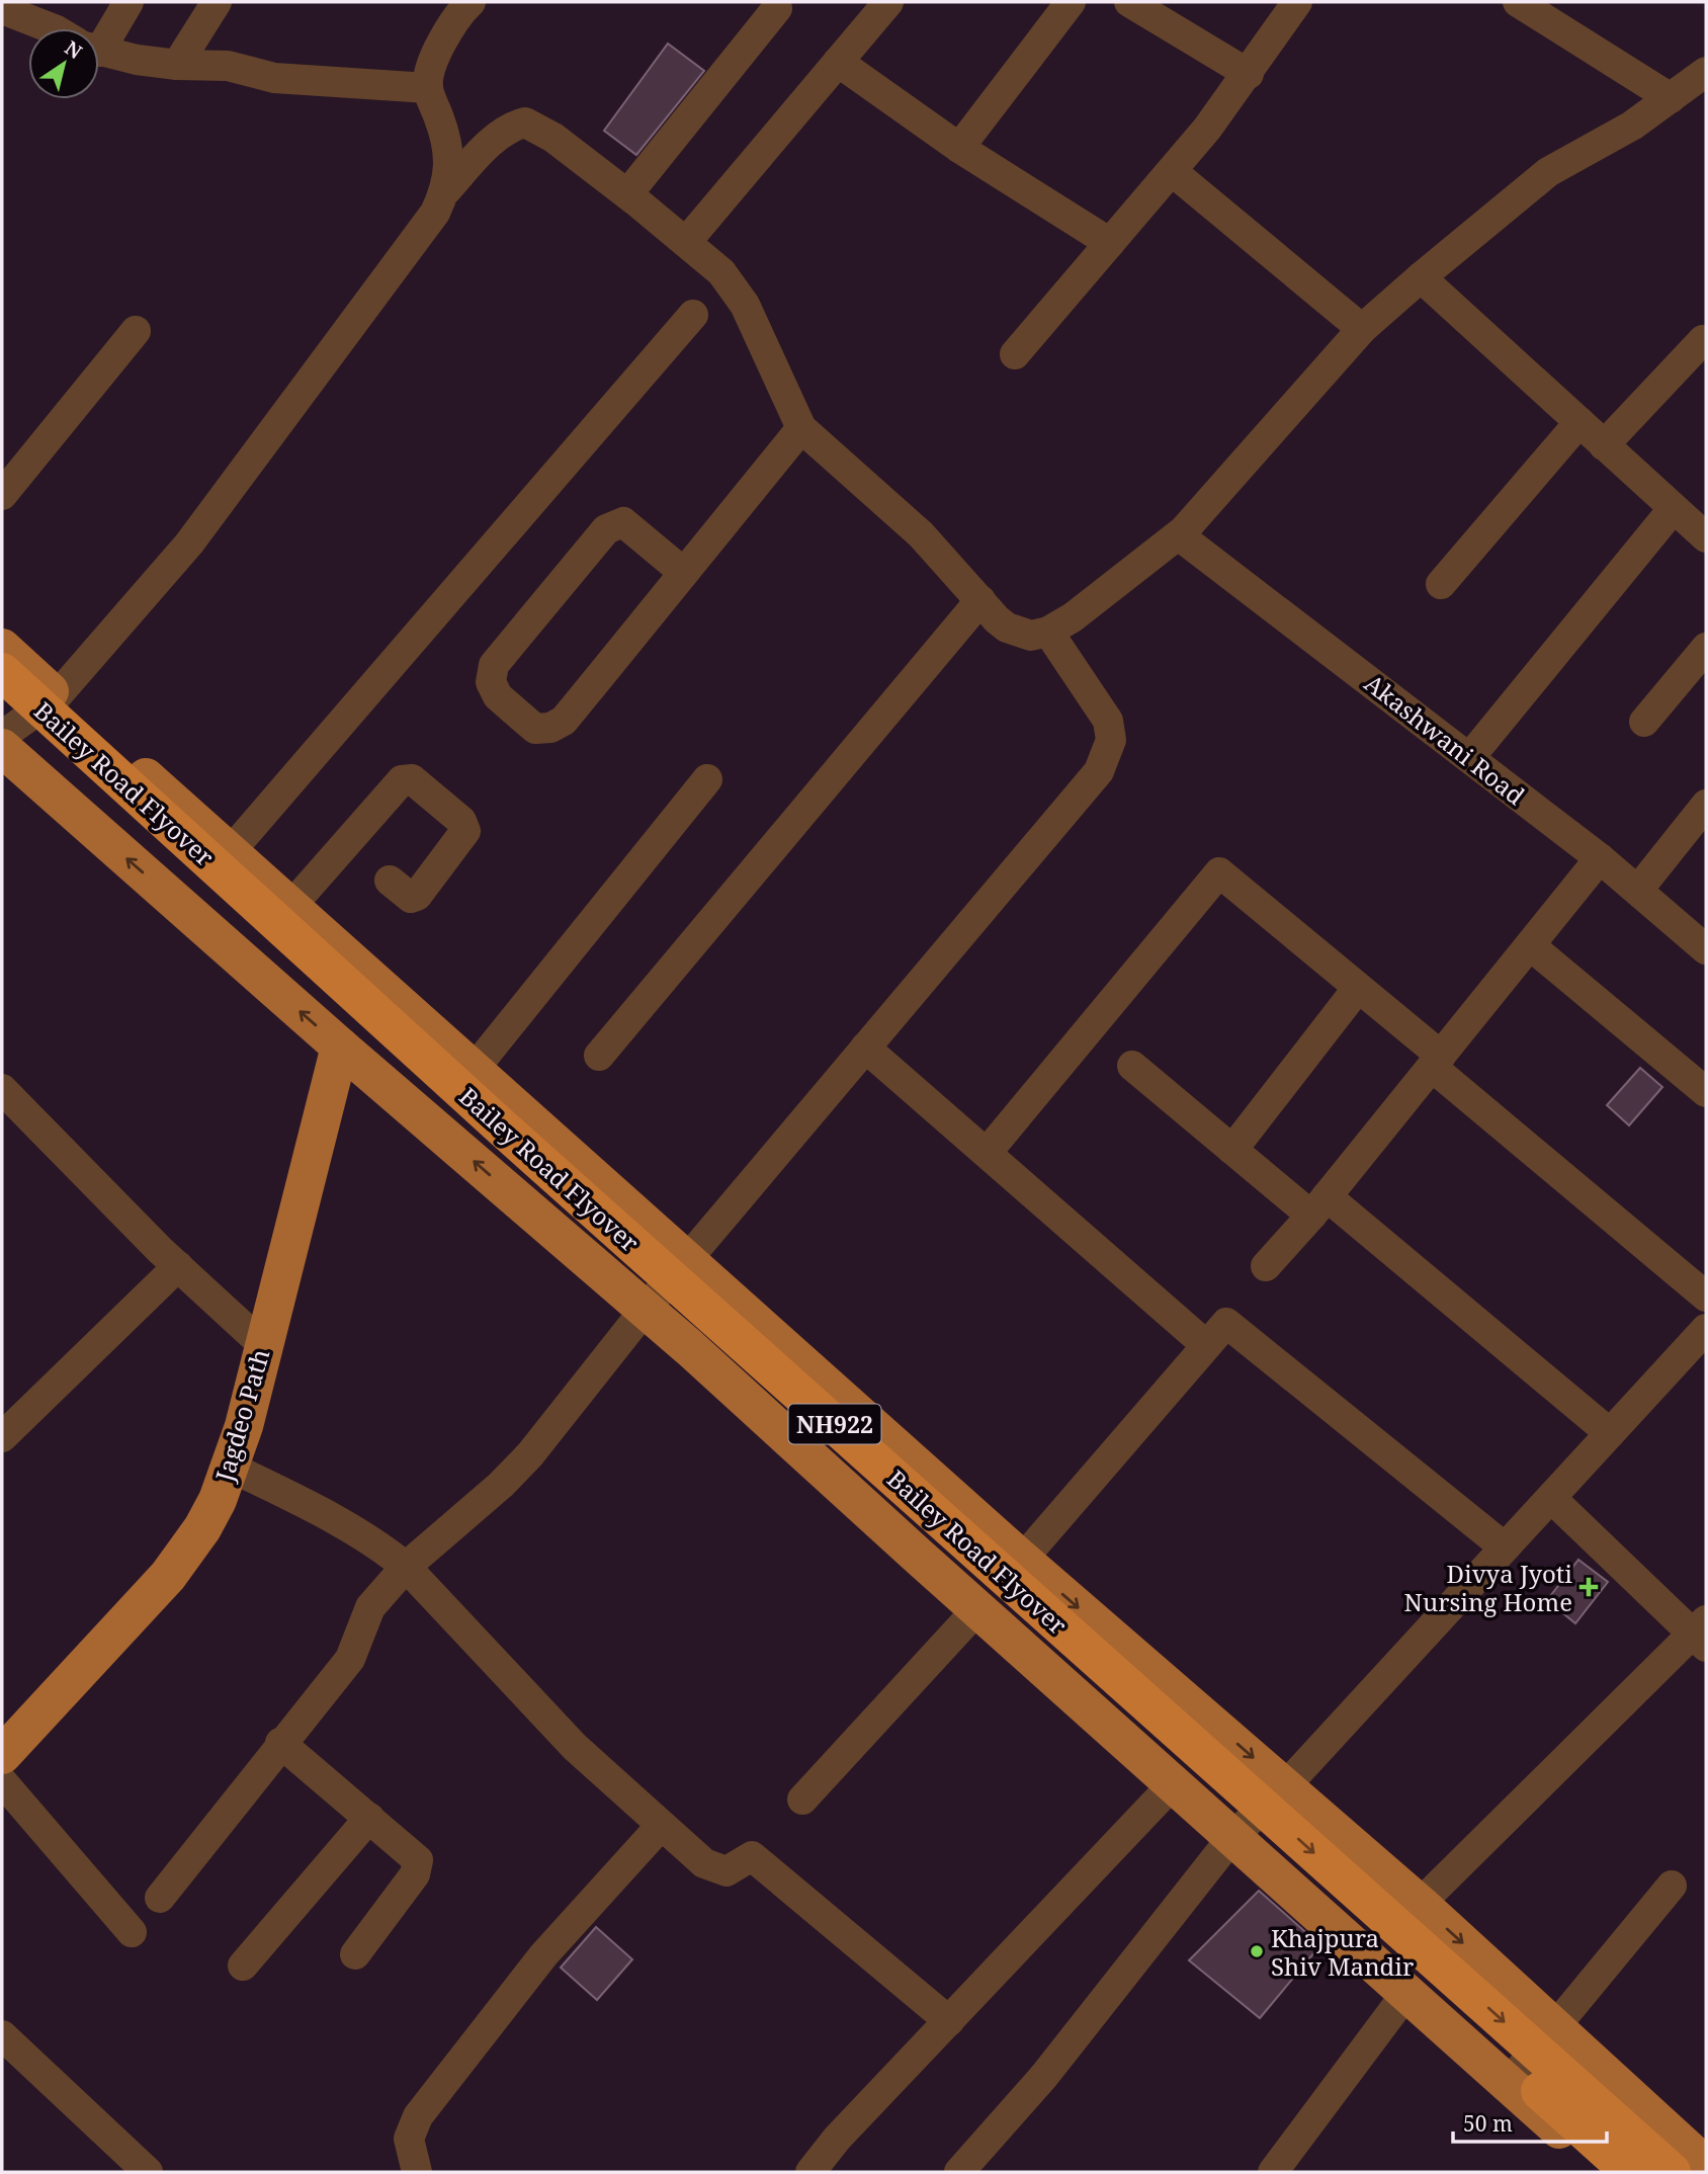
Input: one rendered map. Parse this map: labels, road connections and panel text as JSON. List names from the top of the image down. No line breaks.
{"streets":{"highway":["Bailey Road Flyover","NH922"],"main road":["Jagdeo Path"],"street":["Akashwani Road"]},"places":{"health":["Divya Jyoti Nursing Home"],"other":["Khajpura Shiv Mandir"]},"scale_bar":"50 m","north":"top right"}
